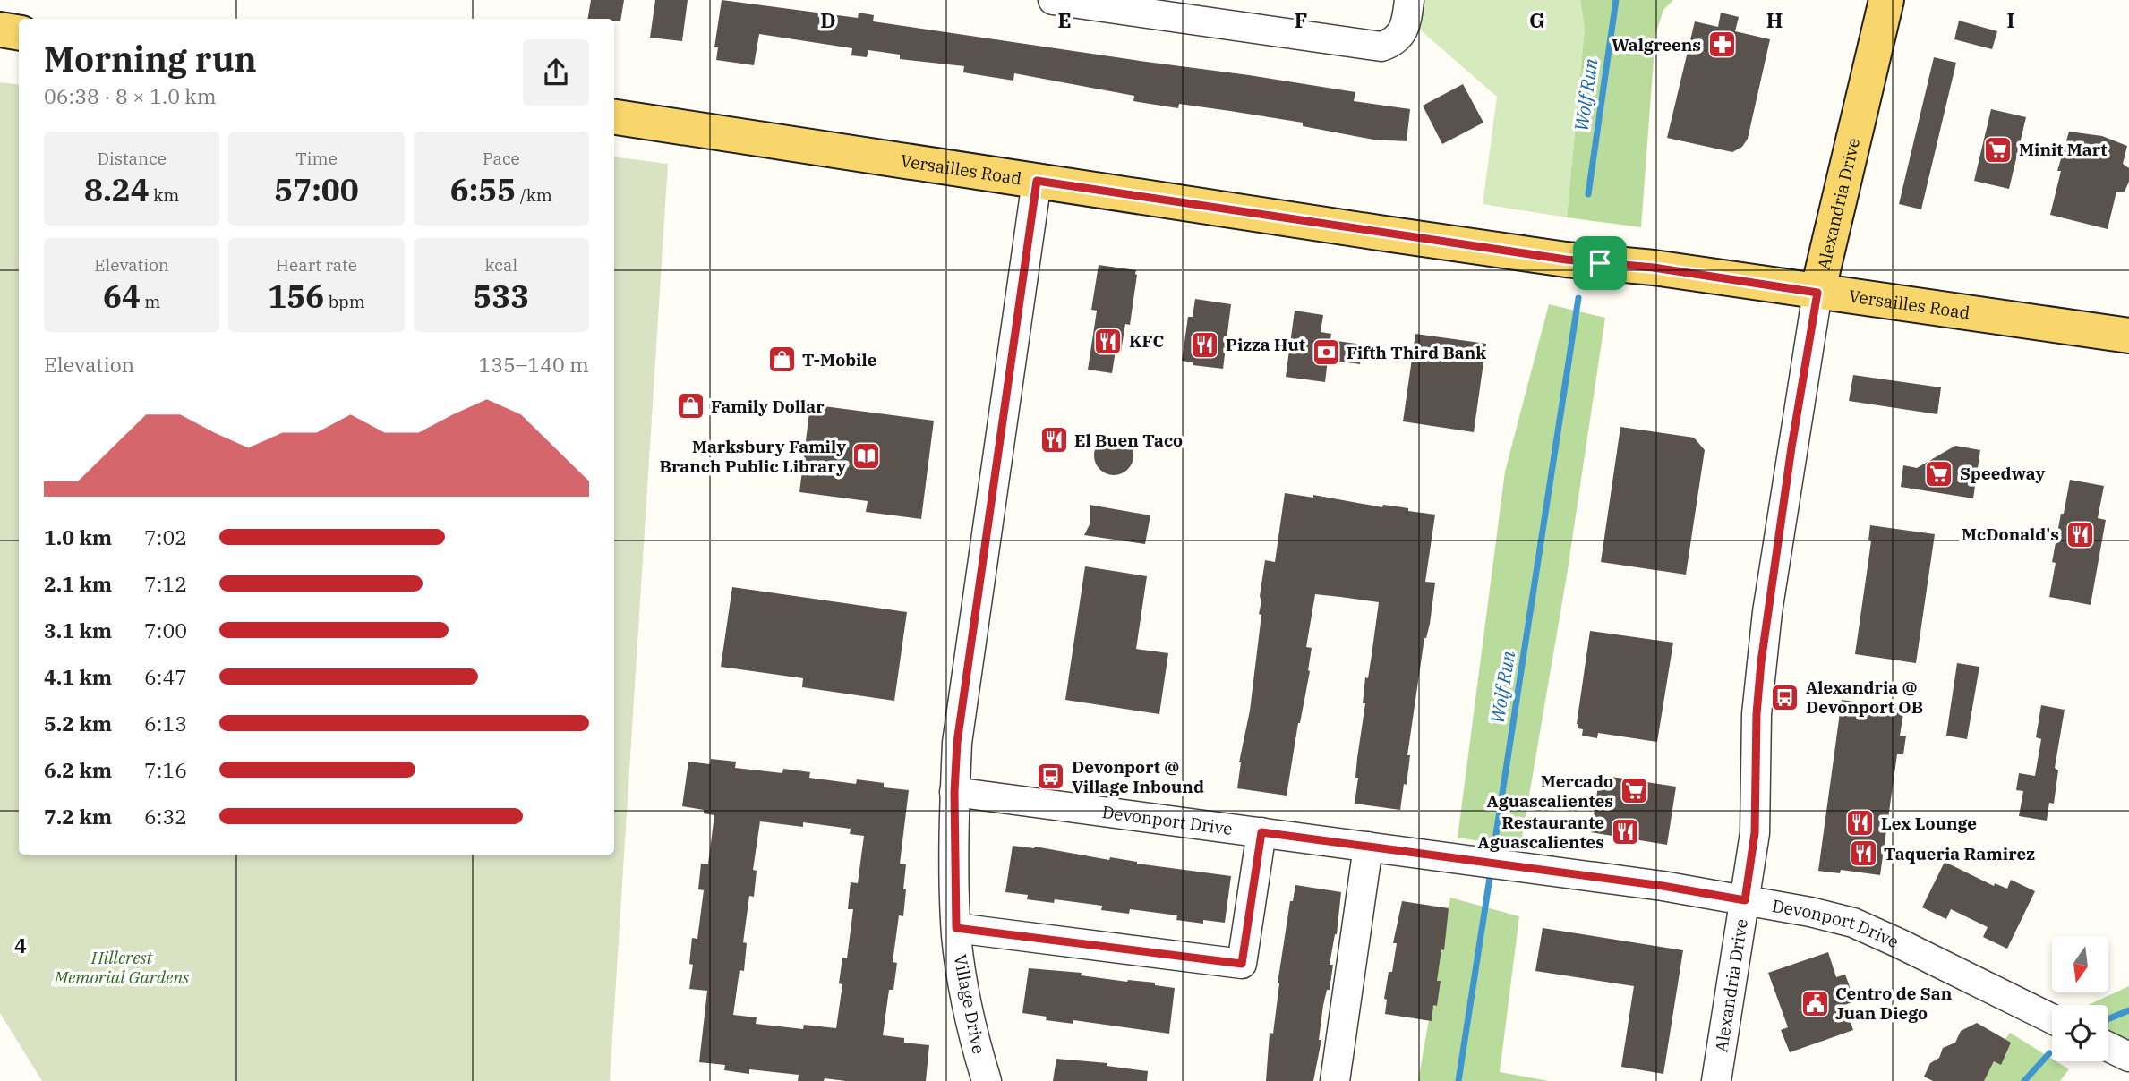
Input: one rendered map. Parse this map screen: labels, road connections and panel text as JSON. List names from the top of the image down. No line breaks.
{"streets":{"main road":["Versailles Road","Alexandria Drive"],"street":["Devonport Drive","Village Drive"]},"crossings":[["Versailles Road","Alexandria Drive"],["Versailles Road","Village Drive"],["Alexandria Drive","Devonport Drive"],["Devonport Drive","Village Drive"]],"water":["Wolf Run"],"parks":["Hillcrest Memorial Gardens"],"places":{"pharmacy":["Walgreens"],"supermarket":["Minit Mart","Speedway","Mercado Aguascalientes"],"restaurant":["KFC","Pizza Hut","El Buen Taco","McDonald's","Lex Lounge","Restaurante Aguascalientes","Taqueria Ramirez"],"bank":["Fifth Third Bank"],"shop":["T-Mobile","Family Dollar"],"library":["Marksbury Family Branch Public Library"],"bus stop":["Alexandria @ Devonport OB","Devonport @ Village Inbound"],"public building":["Centro de San Juan Diego"]},"north":"bottom","page":{"heading":["Morning run","06:38 · 8 × 1.0 km"],"stats":[["Distance","8.24 km"],["Time","57:00"],["Pace","6:55 /km"],["Elevation","64 m"],["Heart rate","156 bpm"],["kcal","533"]],"chart":["Elevation","135–140 m"],"list":[{"name":"1.0 km","note":"7:02"},{"name":"2.1 km","note":"7:12"},{"name":"3.1 km","note":"7:00"},{"name":"4.1 km","note":"6:47"},{"name":"5.2 km","note":"6:13"},{"name":"6.2 km","note":"7:16"},{"name":"7.2 km","note":"6:32"}]},"grid":{"columns":["D","E","F","G","H","I"],"rows":["4"]}}
